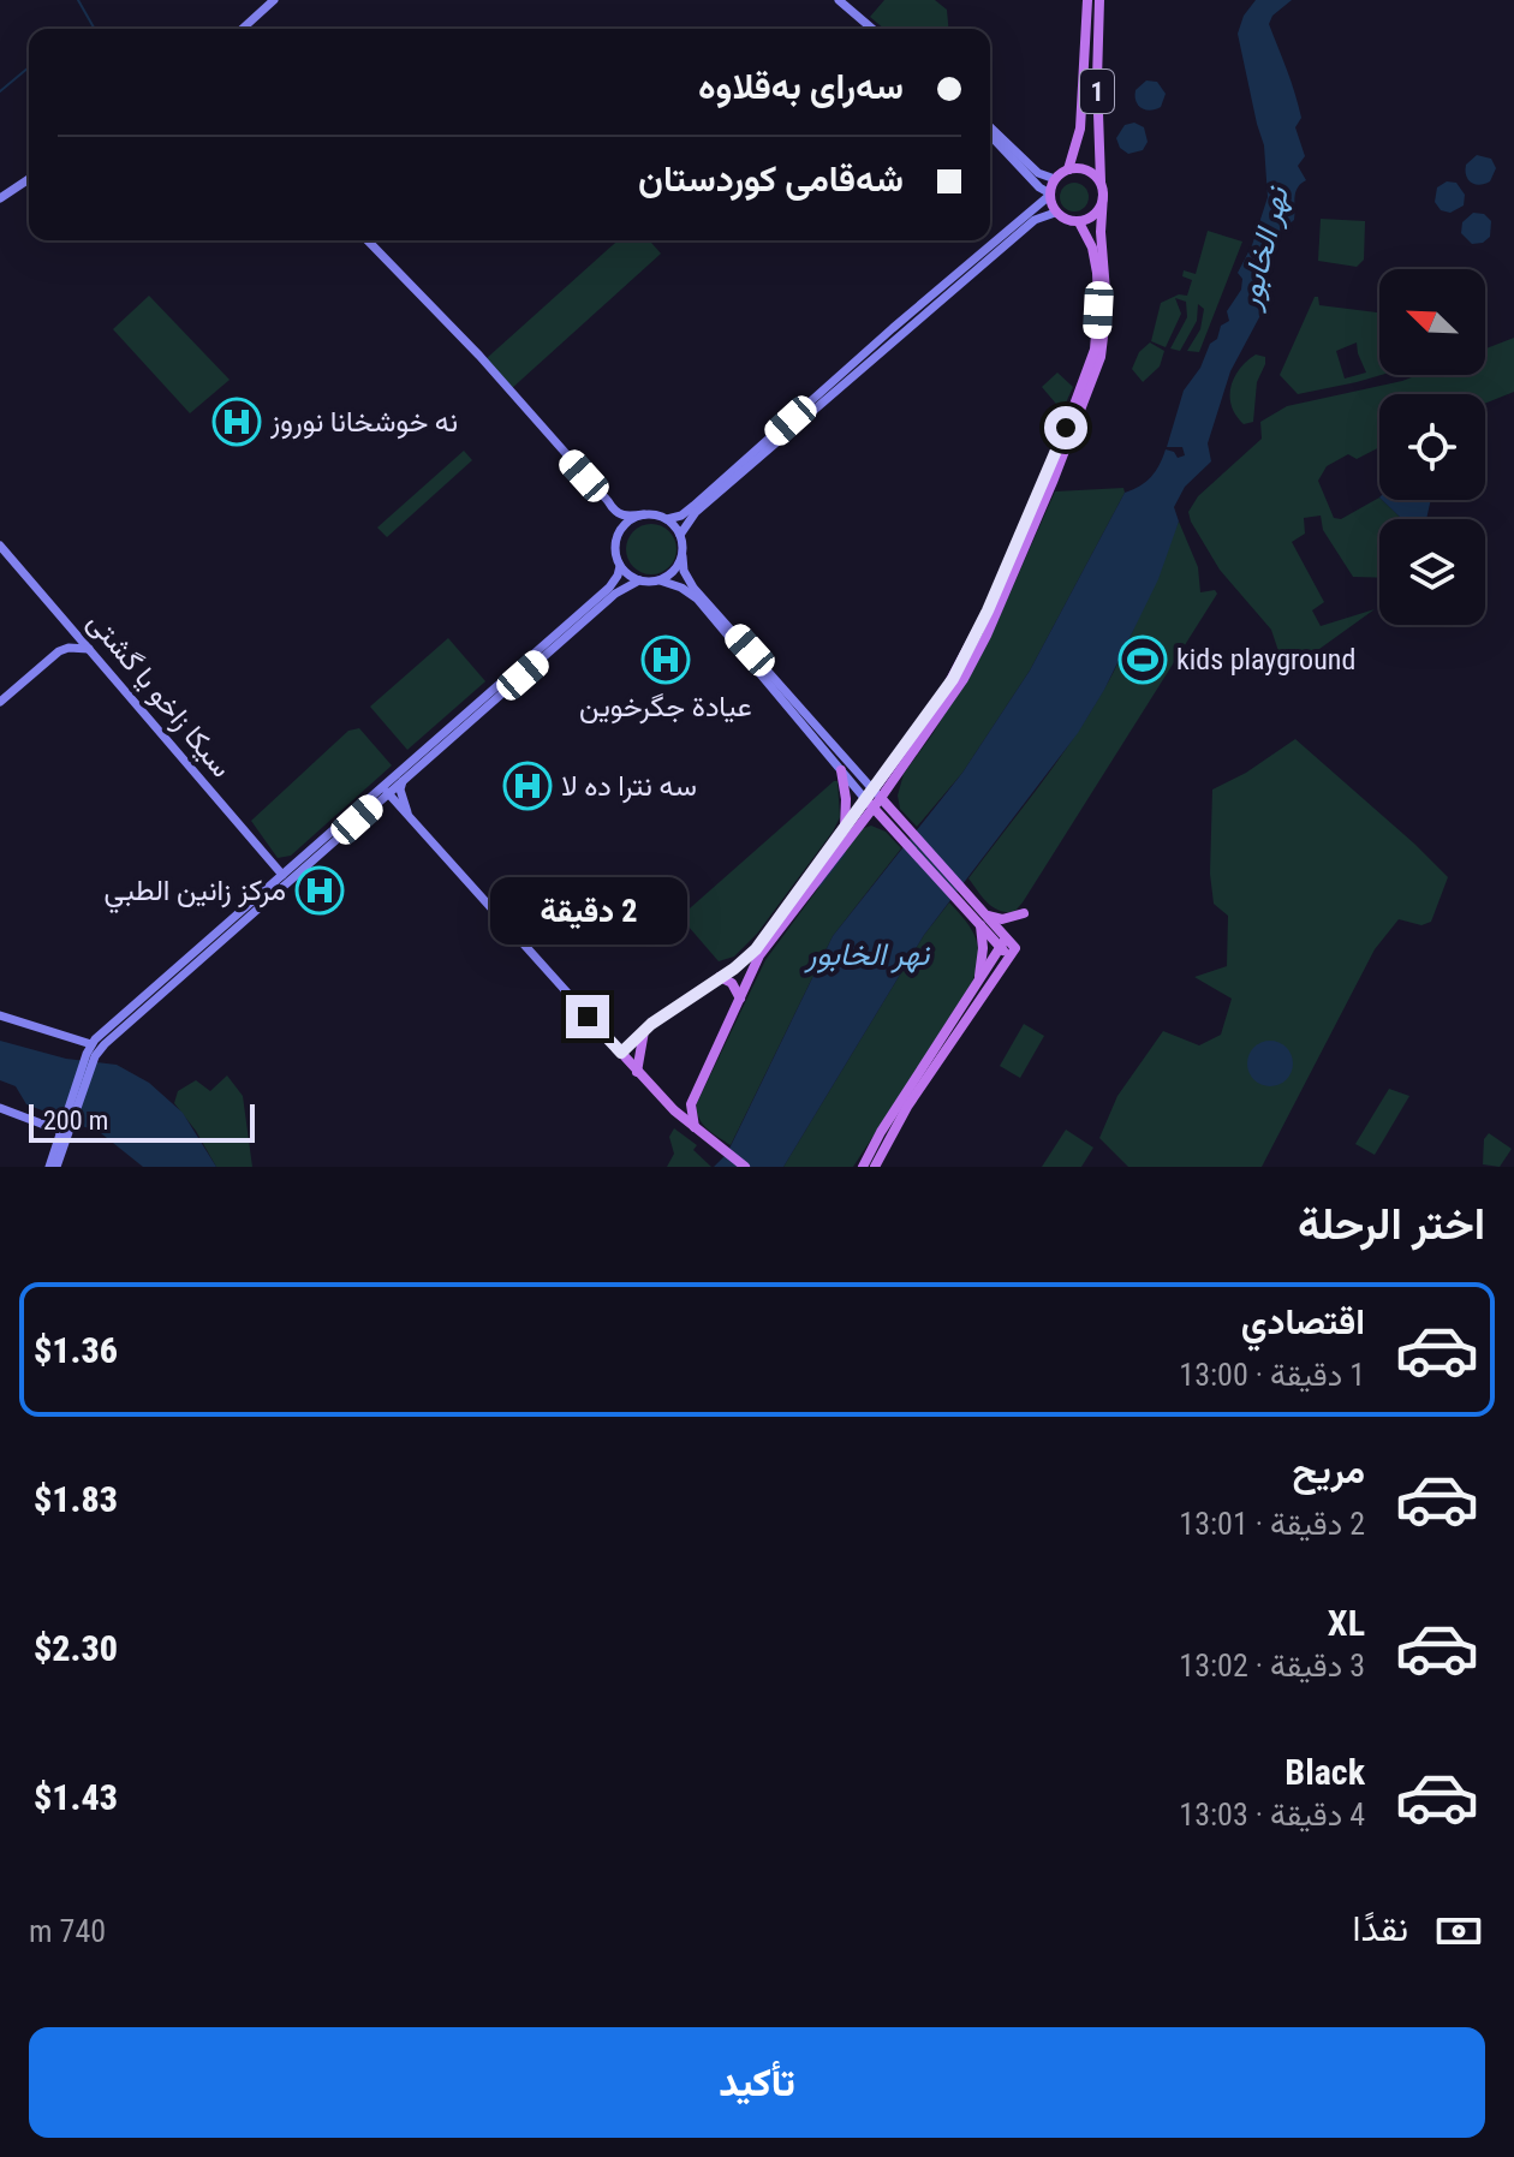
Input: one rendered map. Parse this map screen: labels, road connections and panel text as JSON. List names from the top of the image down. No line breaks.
{"streets":{"main road":["1","سیکا زاخو یا گشتى"]},"water":["نهر الخابور"],"places":{"hospital":["نه خوشخانا نوروز","عيادة جگرخوين","سه نترا ده لا","مركز زانين الطبي"],"sports":["kids playground"]},"scale_bar":"200 m","north":"top left","page":{"banner":["سەراى بەقلاوە","شەقامی کوردستان"],"bubble":"2 دقيقة","scale":"200 m","heading":"اختر الرحلة","list":[{"name":"اقتصادي","note":"1 دقيقة · 13:00","value":"$1.36"},{"name":"مريح","note":"2 دقيقة · 13:01","value":"$1.83"},{"name":"XL","note":"3 دقيقة · 13:02","value":"$2.30"},{"name":"Black","note":"4 دقيقة · 13:03","value":"$1.43"}],"pay":["نقدًا","740 m"],"buttons":"تأكيد"}}
